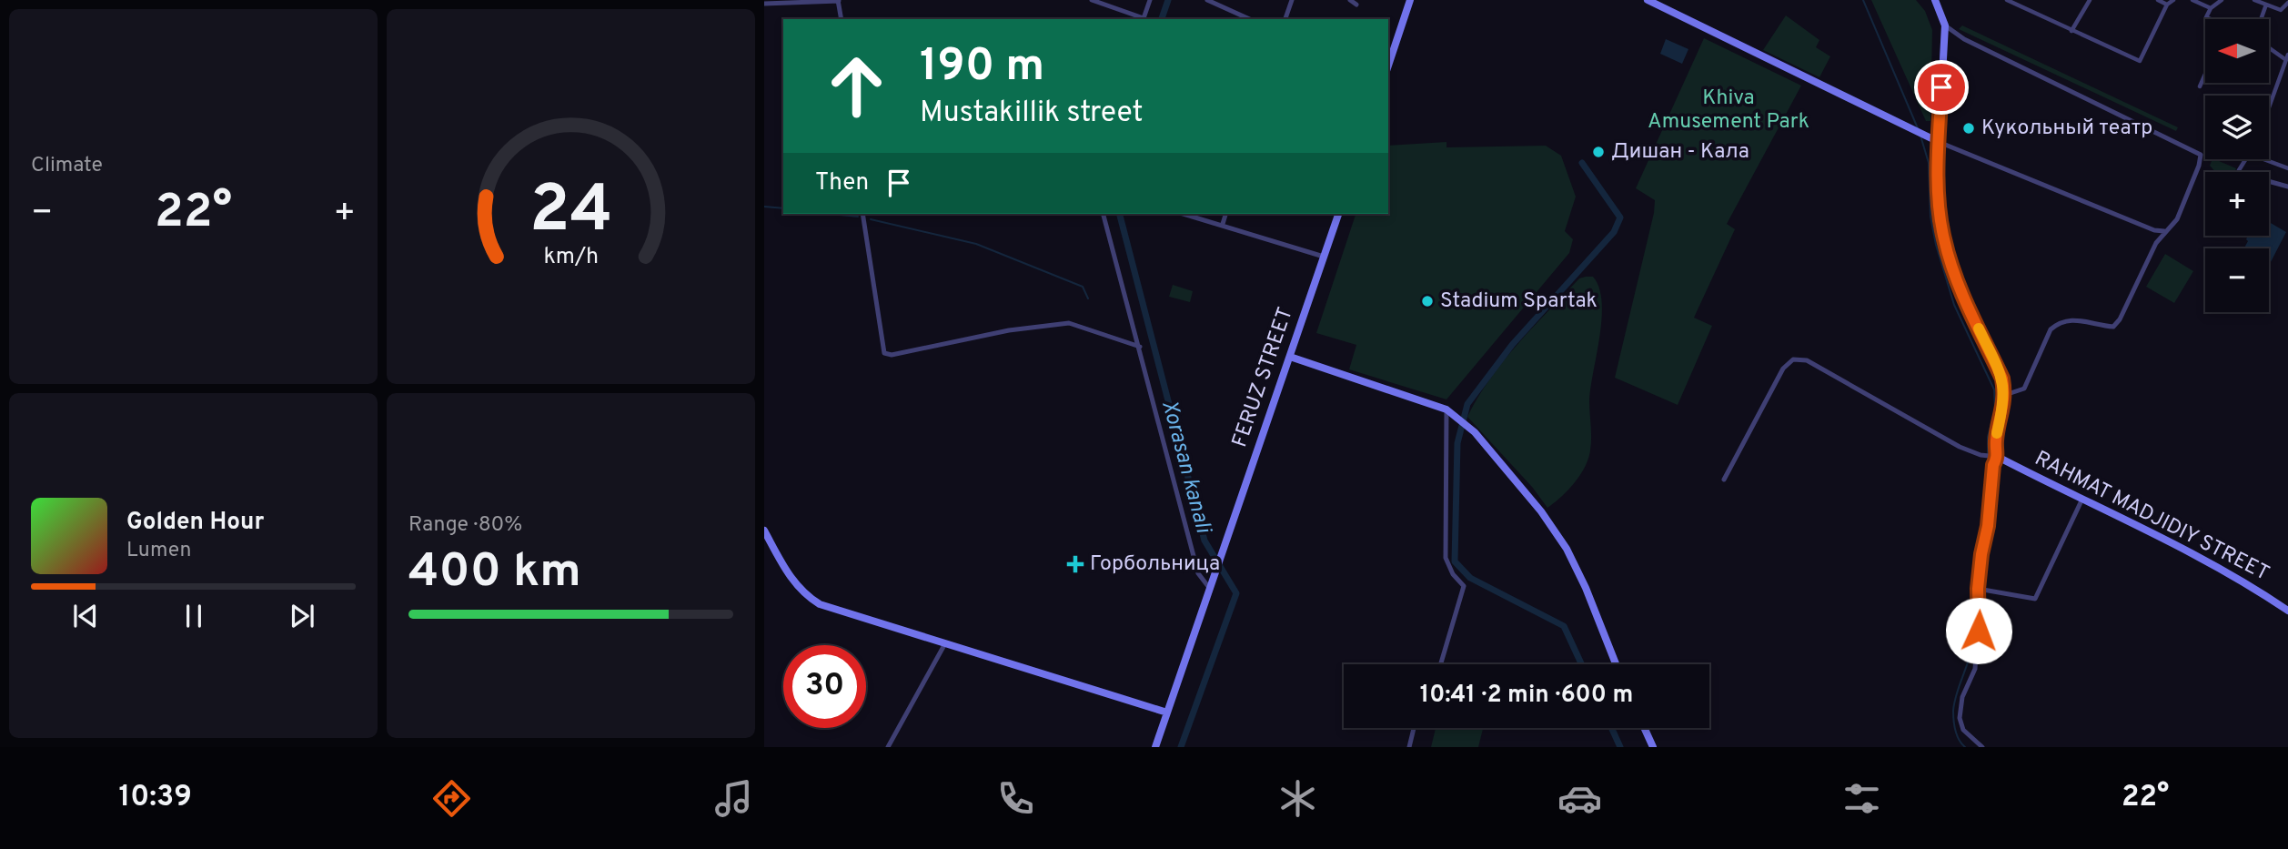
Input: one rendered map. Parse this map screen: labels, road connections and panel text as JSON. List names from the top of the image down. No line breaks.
{"streets":{"main road":["FERUZ STREET","RAHMAT MADJIDIY STREET"]},"water":["Xorasan kanali"],"parks":["Khiva Amusement Park"],"places":{"other":["Кукольный театр","Дишан - Кала","Stadium Spartak"],"health":["Горбольница"]},"north":"left","page":{"tile":["Climate",["Range · 80%","400 km"]],"map_buttons":["+","−"],"turn":["190 m","Mustakillik street"],"then":"Then","heat":["−","22°","+"],"song":["Golden Hour","Lumen"],"limit":"30","trip":"10:41 · 2 min · 600 m","tabs":["10:39","22°"],"gauge":["24","km/h"]}}
